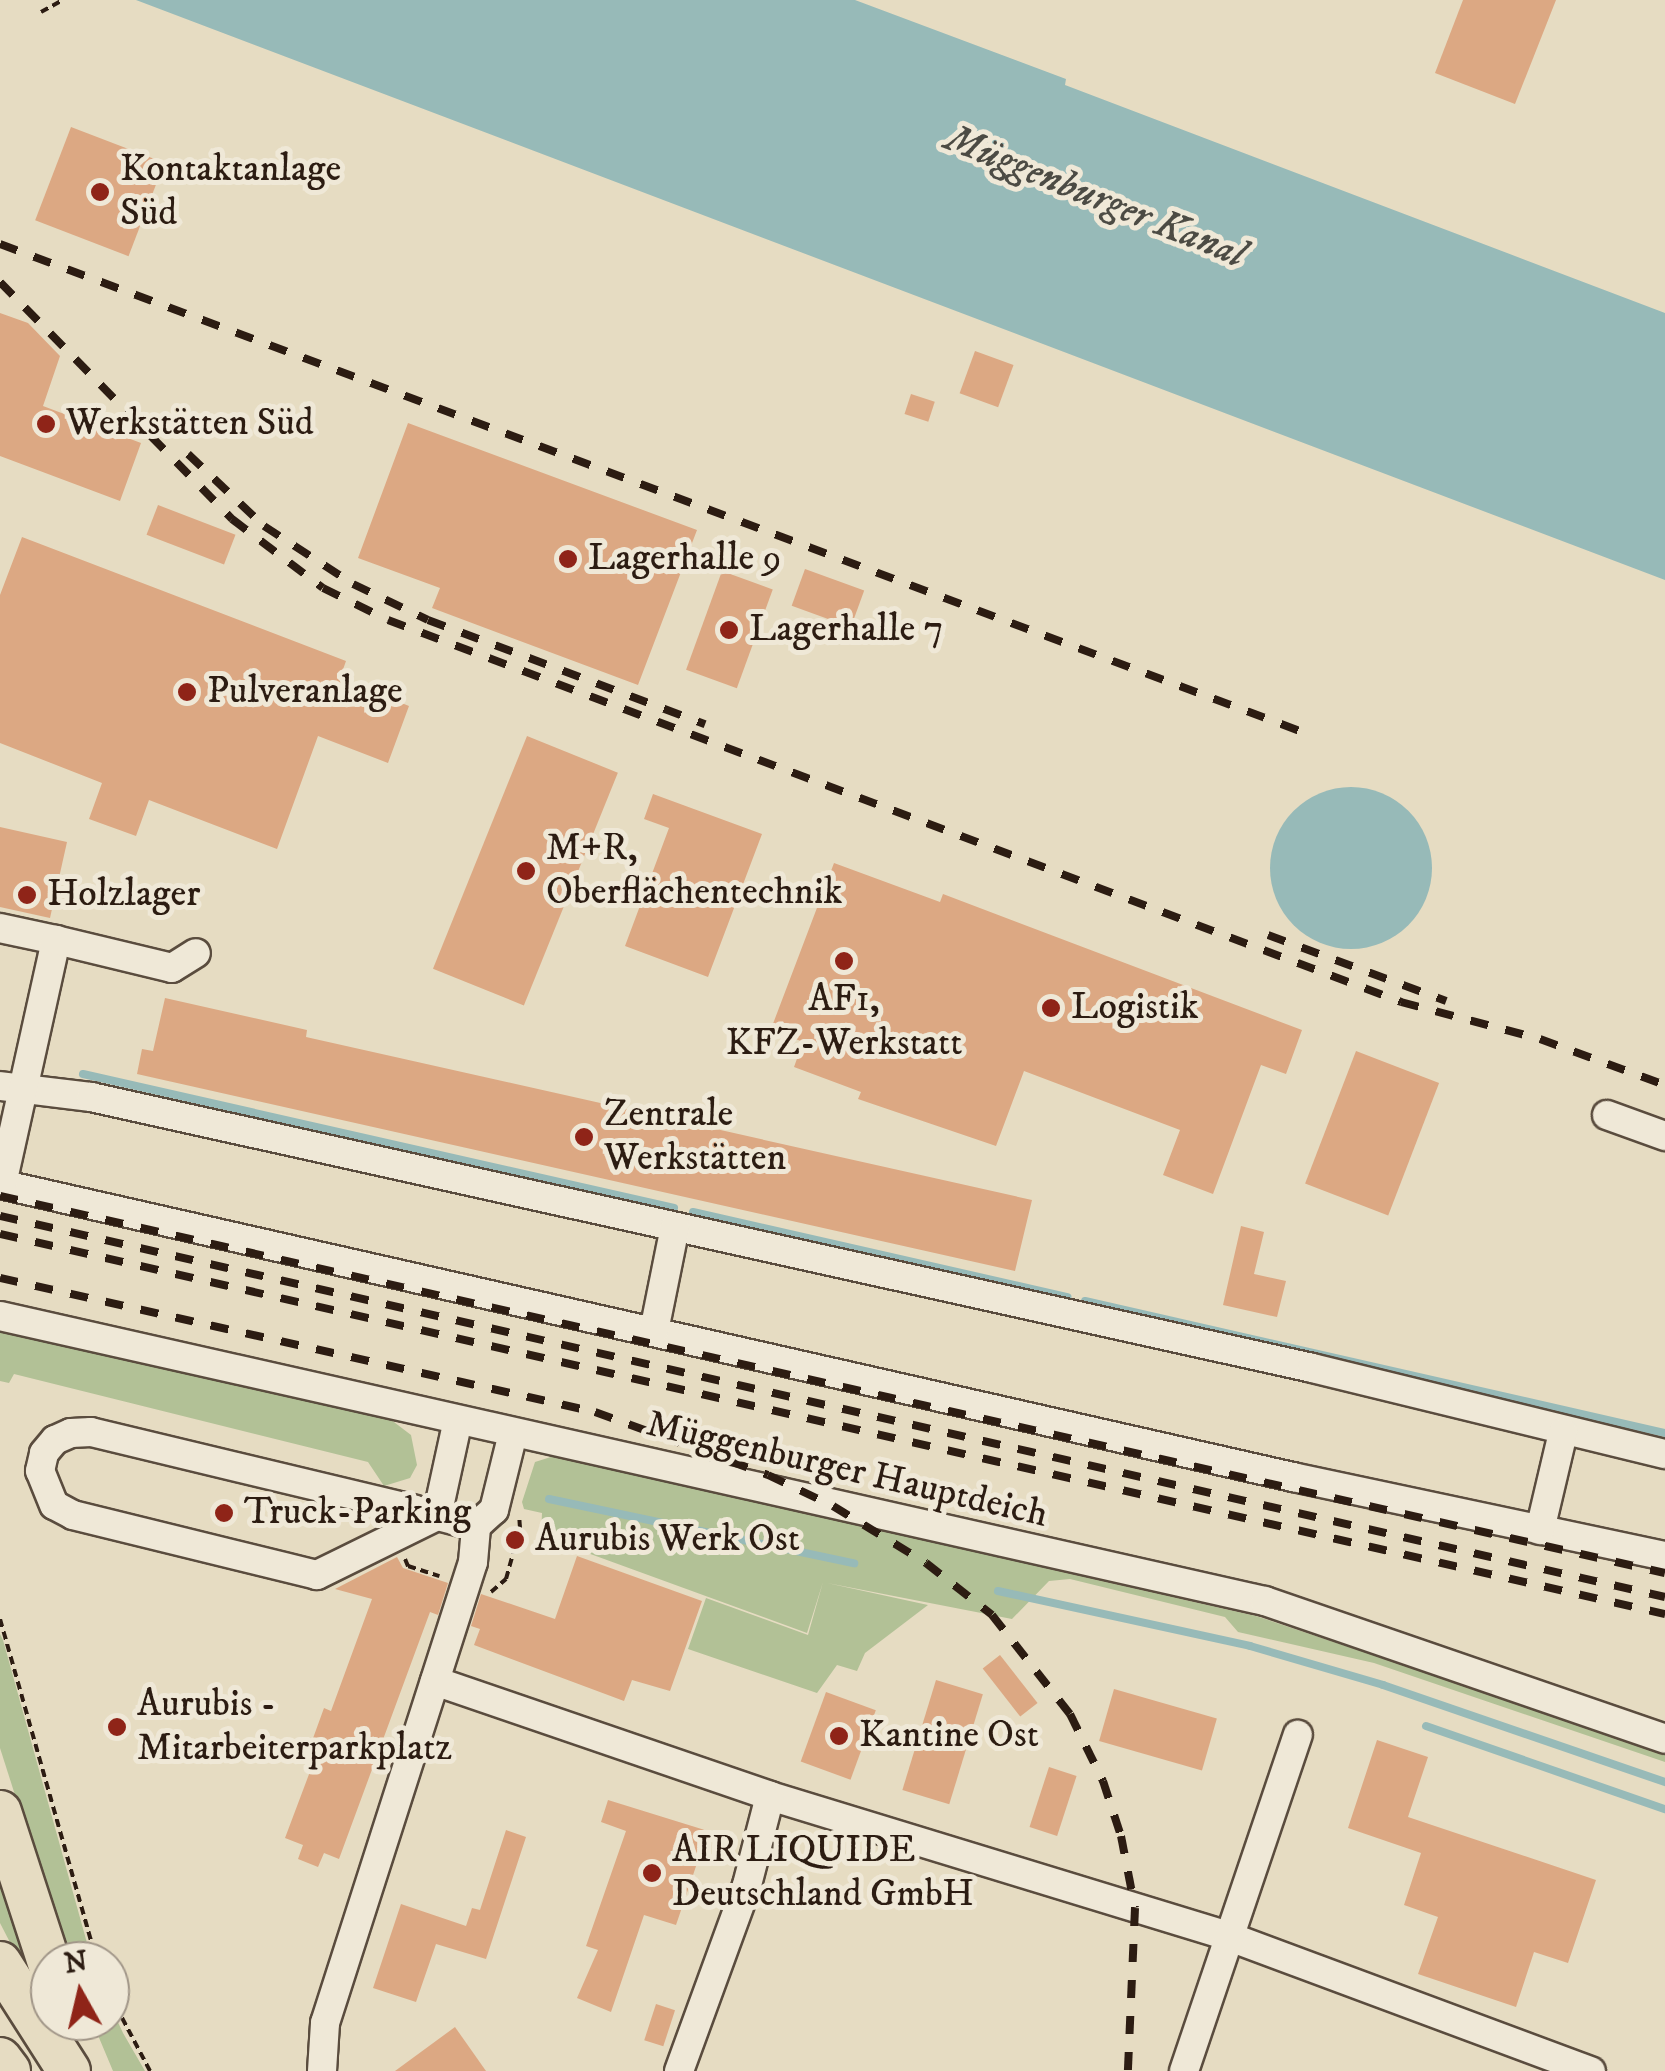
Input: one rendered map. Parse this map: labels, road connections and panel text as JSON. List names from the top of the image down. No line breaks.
{"streets":{"street":["Müggenburger Hauptdeich"]},"water":["Müggenburger Kanal"],"places":["Kontaktanlage Süd","Werkstätten Süd","Lagerhalle 9","Lagerhalle 7","Pulveranlage","M+R, Oberflächentechnik","Holzlager","AF1, KFZ-Werkstatt","Logistik","Zentrale Werkstätten","Truck-Parking","Aurubis Werk Ost","Aurubis - Mitarbeiterparkplatz","Kantine Ost","AIR LIQUIDE Deutschland GmbH"],"north":"top"}
